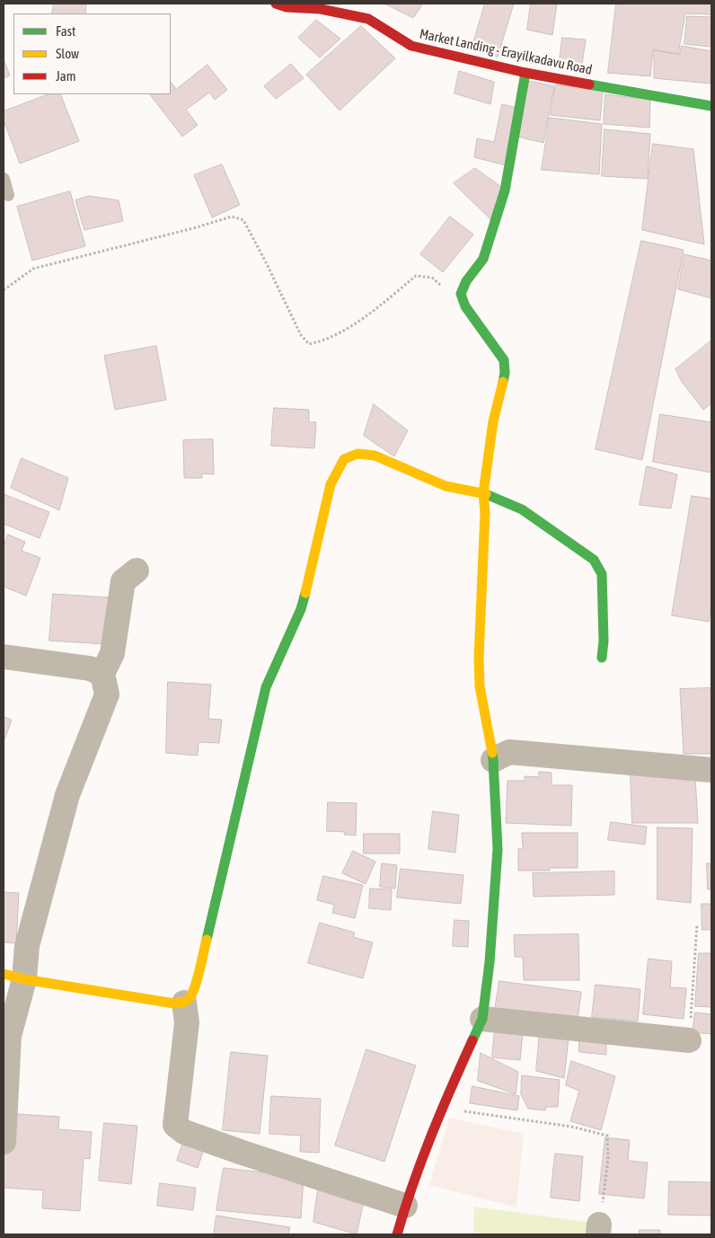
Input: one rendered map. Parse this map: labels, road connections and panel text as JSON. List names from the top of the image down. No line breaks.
{"streets":{"street":["Market Landing - Erayilkadavu Road"]},"legend":["Fast","Slow","Jam"]}
